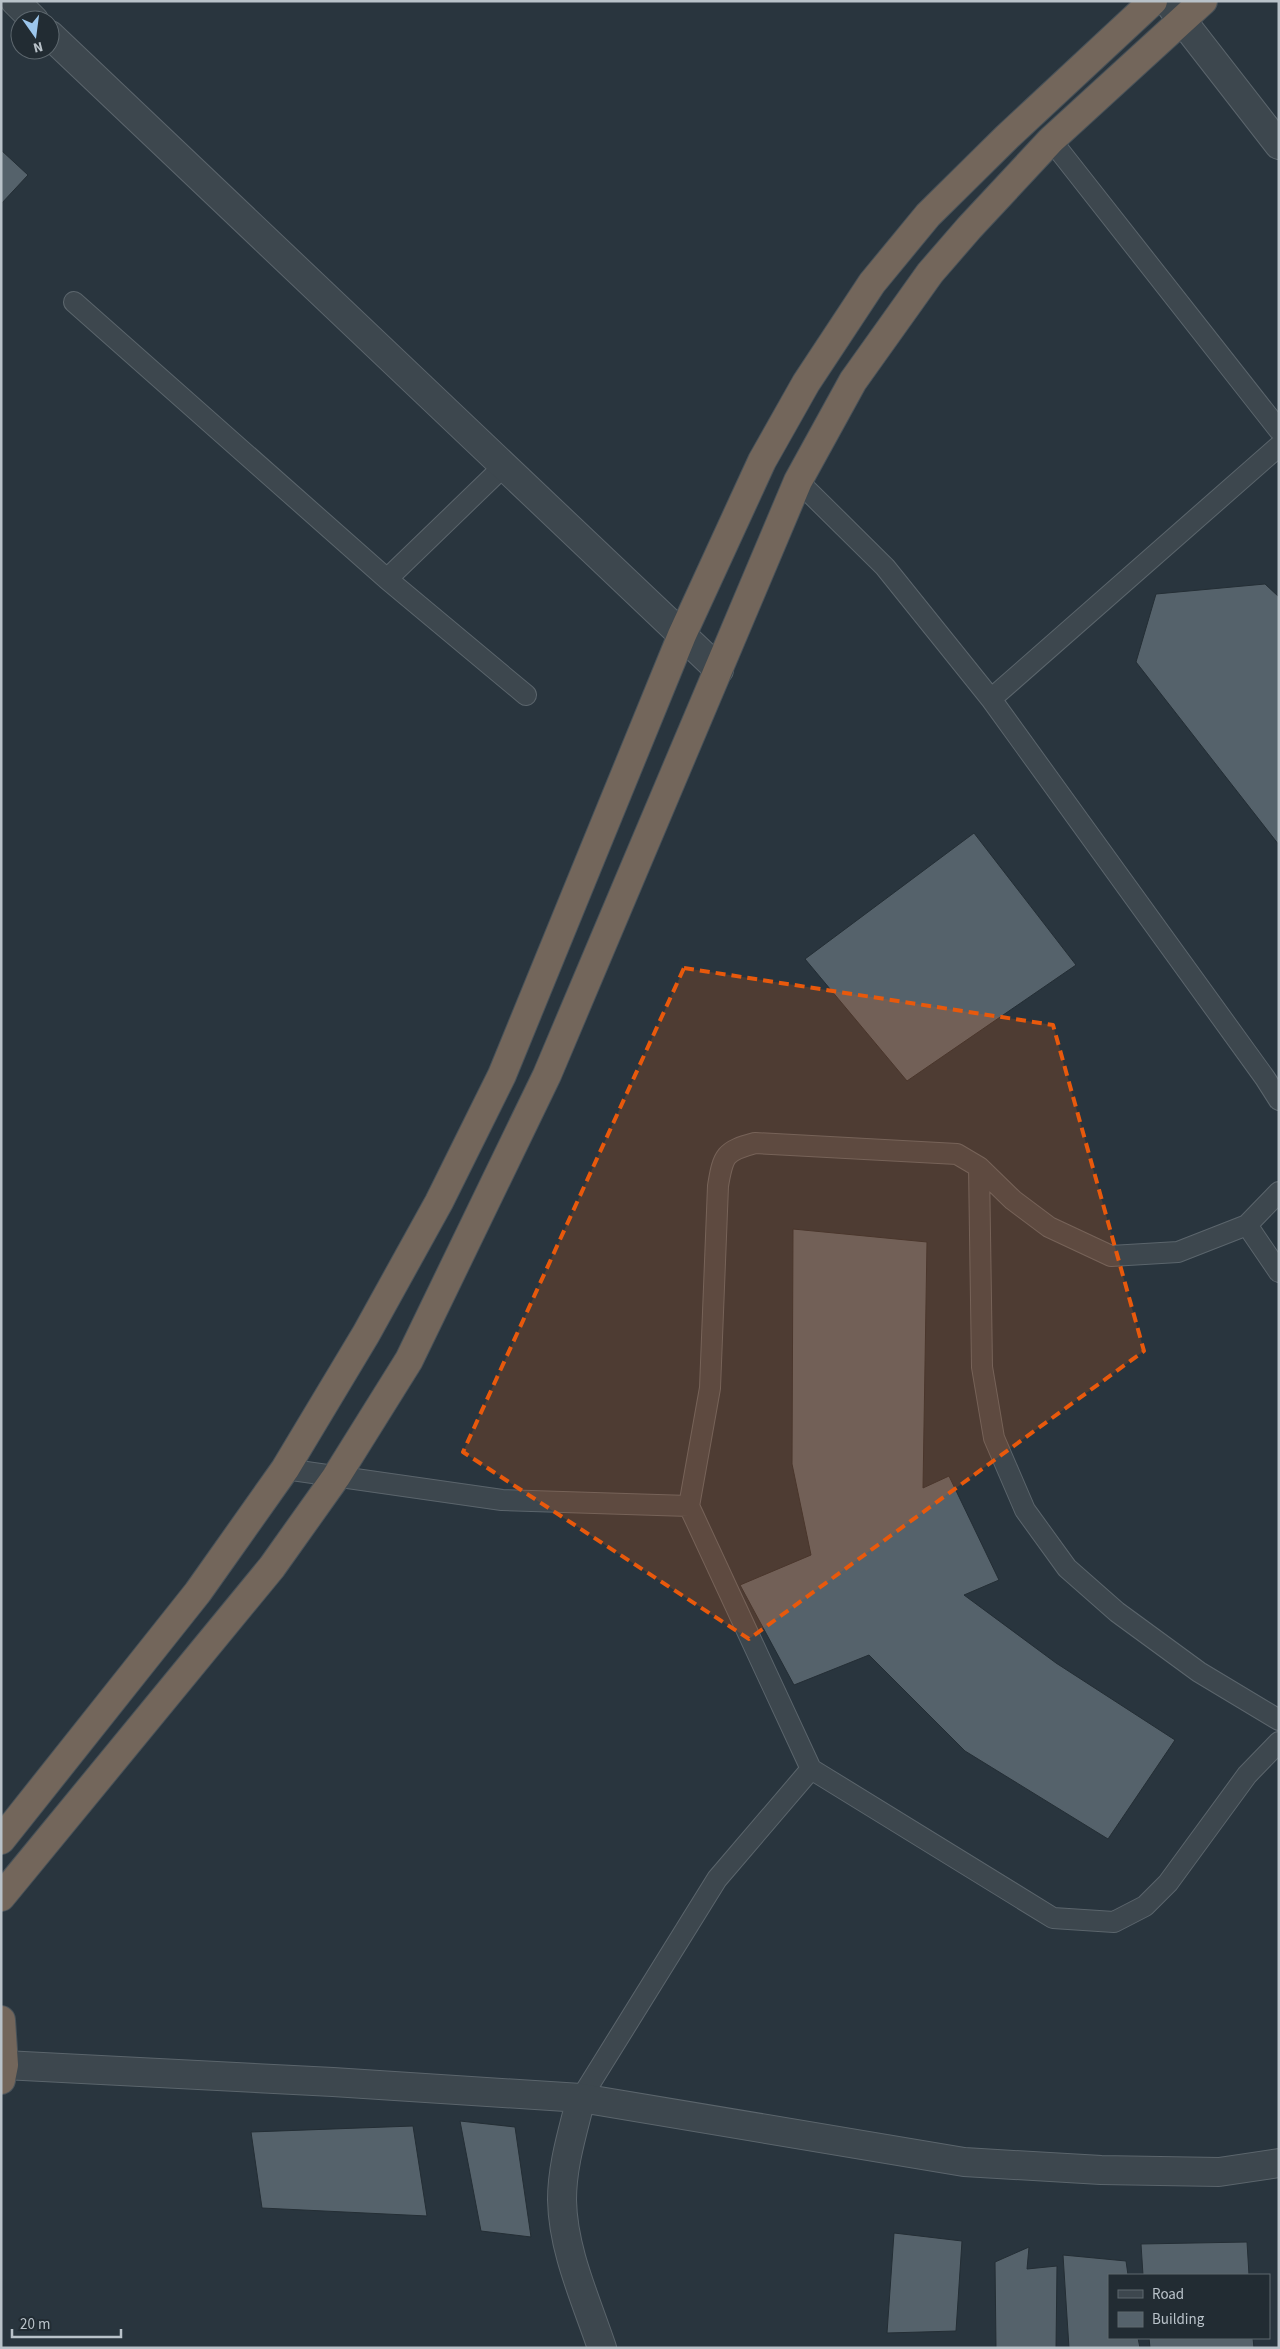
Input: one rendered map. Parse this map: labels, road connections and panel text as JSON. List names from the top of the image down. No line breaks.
{"legend":["Road","Building"],"scale_bar":"20 m","north":"bottom"}
